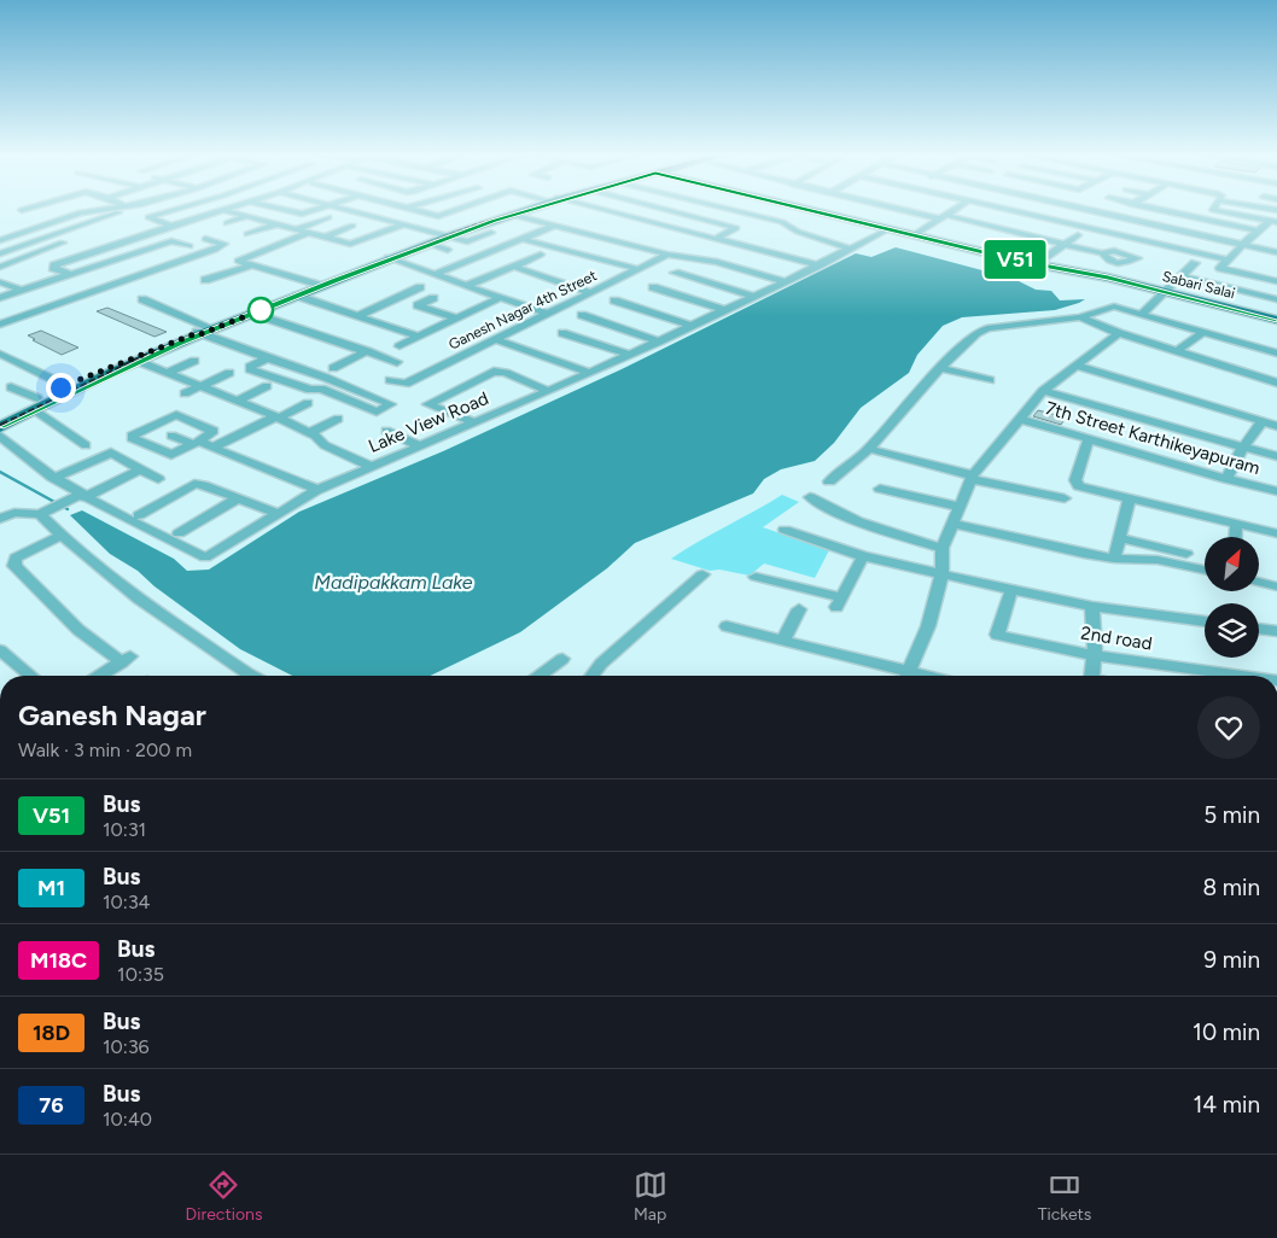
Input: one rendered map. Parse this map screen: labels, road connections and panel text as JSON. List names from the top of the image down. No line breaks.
{"streets":{"main road":["Sabari Salai"],"street":["Ganesh Nagar 4th Street","Lake View Road","7th Street Karthikeyapuram","2nd road"]},"crossings":[["Sabari Salai","Lake View Road"]],"water":["Madipakkam Lake"],"lines":["bus line V51"],"north":"top right","page":{"on_map":"V51","heading":["Ganesh Nagar","Walk · 3 min · 200 m"],"list":[{"mark":"V51","name":"Bus","note":"10:31","value":"5 min"},{"mark":"M1","name":"Bus","note":"10:34","value":"8 min"},{"mark":"M18C","name":"Bus","note":"10:35","value":"9 min"},{"mark":"18D","name":"Bus","note":"10:36","value":"10 min"},{"mark":"76","name":"Bus","note":"10:40","value":"14 min"}],"tabs":["Directions","Map","Tickets"]}}
